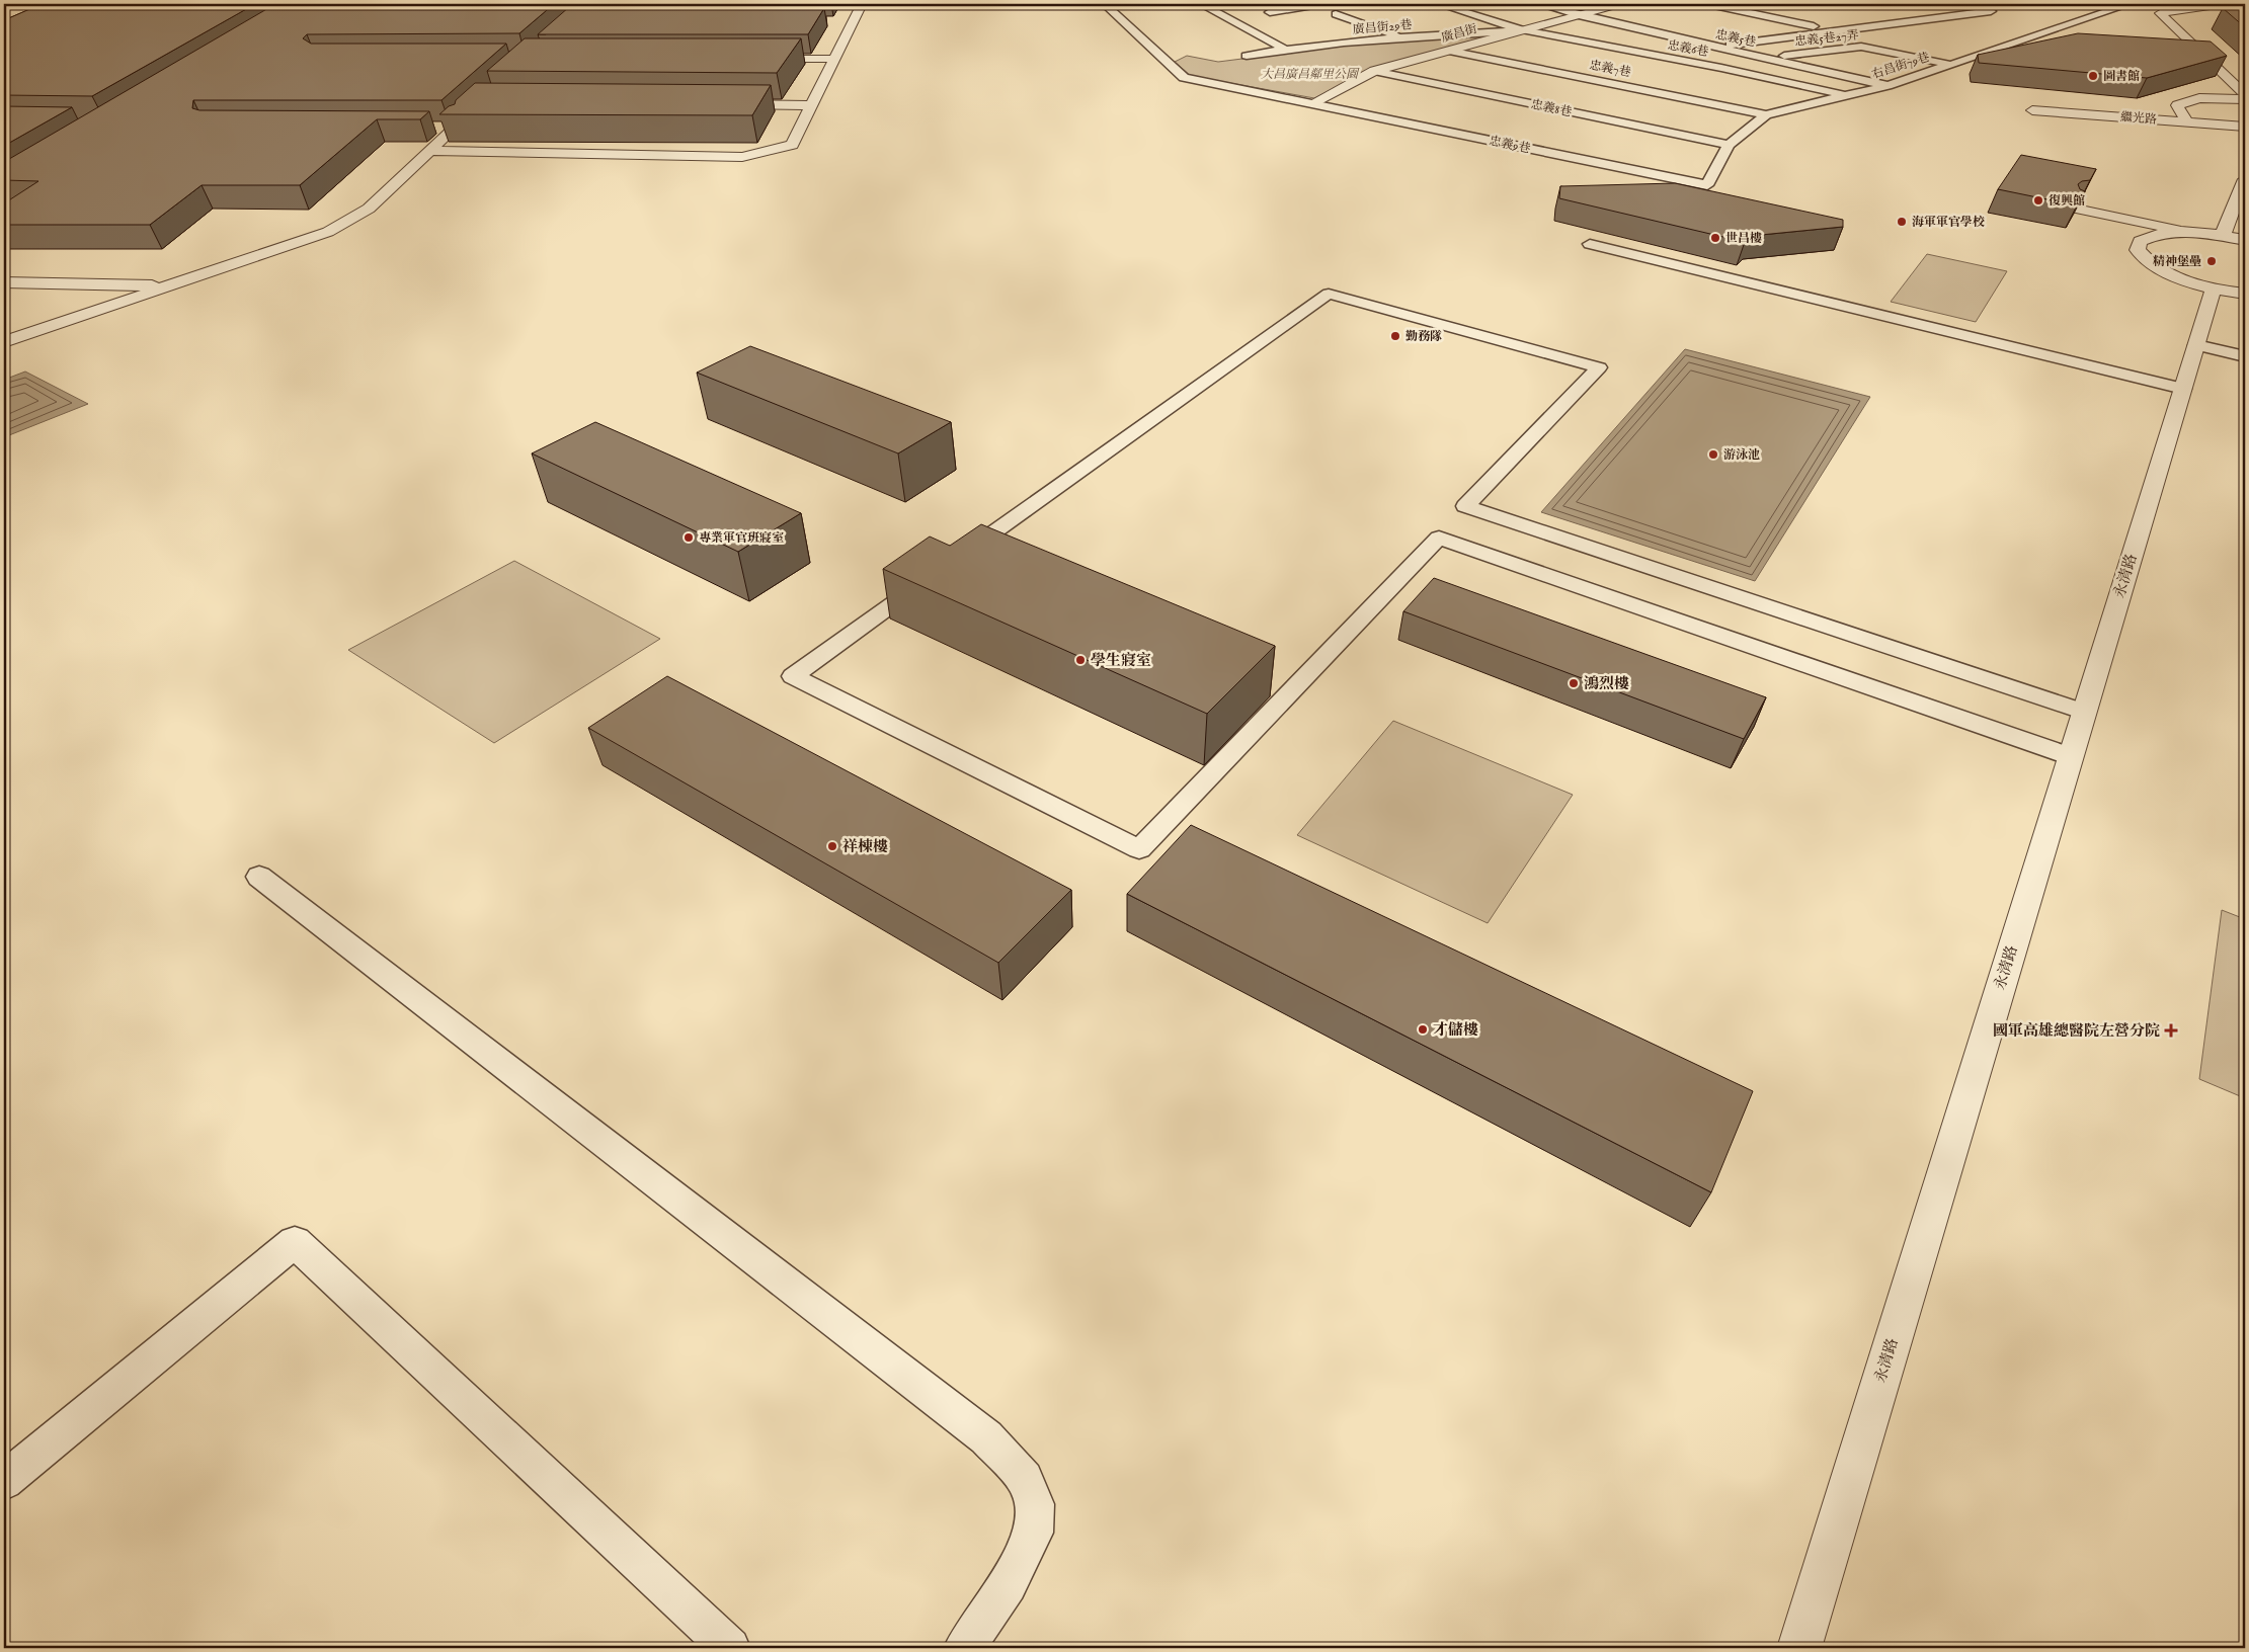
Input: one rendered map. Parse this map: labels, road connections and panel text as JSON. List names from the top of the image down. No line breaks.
{"streets":{"street":["廣昌街","繼光路","永清路"],"lane":["廣昌街29巷","忠義5巷","忠義5巷27弄","忠義6巷","右昌街79巷","忠義7巷","忠義8巷","忠義9巷"]},"crossings":[["廣昌街29巷","廣昌街"],["廣昌街29巷","忠義6巷"],["廣昌街","忠義5巷"],["廣昌街","忠義6巷"],["廣昌街","忠義7巷"],["廣昌街","忠義8巷"],["廣昌街","忠義9巷"],["忠義5巷","忠義5巷27弄"],["忠義5巷","右昌街79巷"],["忠義5巷27弄","右昌街79巷"],["忠義6巷","右昌街79巷"],["右昌街79巷","忠義7巷"],["右昌街79巷","忠義8巷"],["右昌街79巷","忠義9巷"]],"parks":["大昌廣昌鄰里公園"],"places":{"other":["圖書館","復興館","海軍軍官學校","世昌樓","精神堡壘","勤務隊","游泳池","專業軍官班寢室","學生寢室","鴻烈樓","祥棟樓","才儲樓"],"health":["國軍高雄總醫院左營分院"]}}
